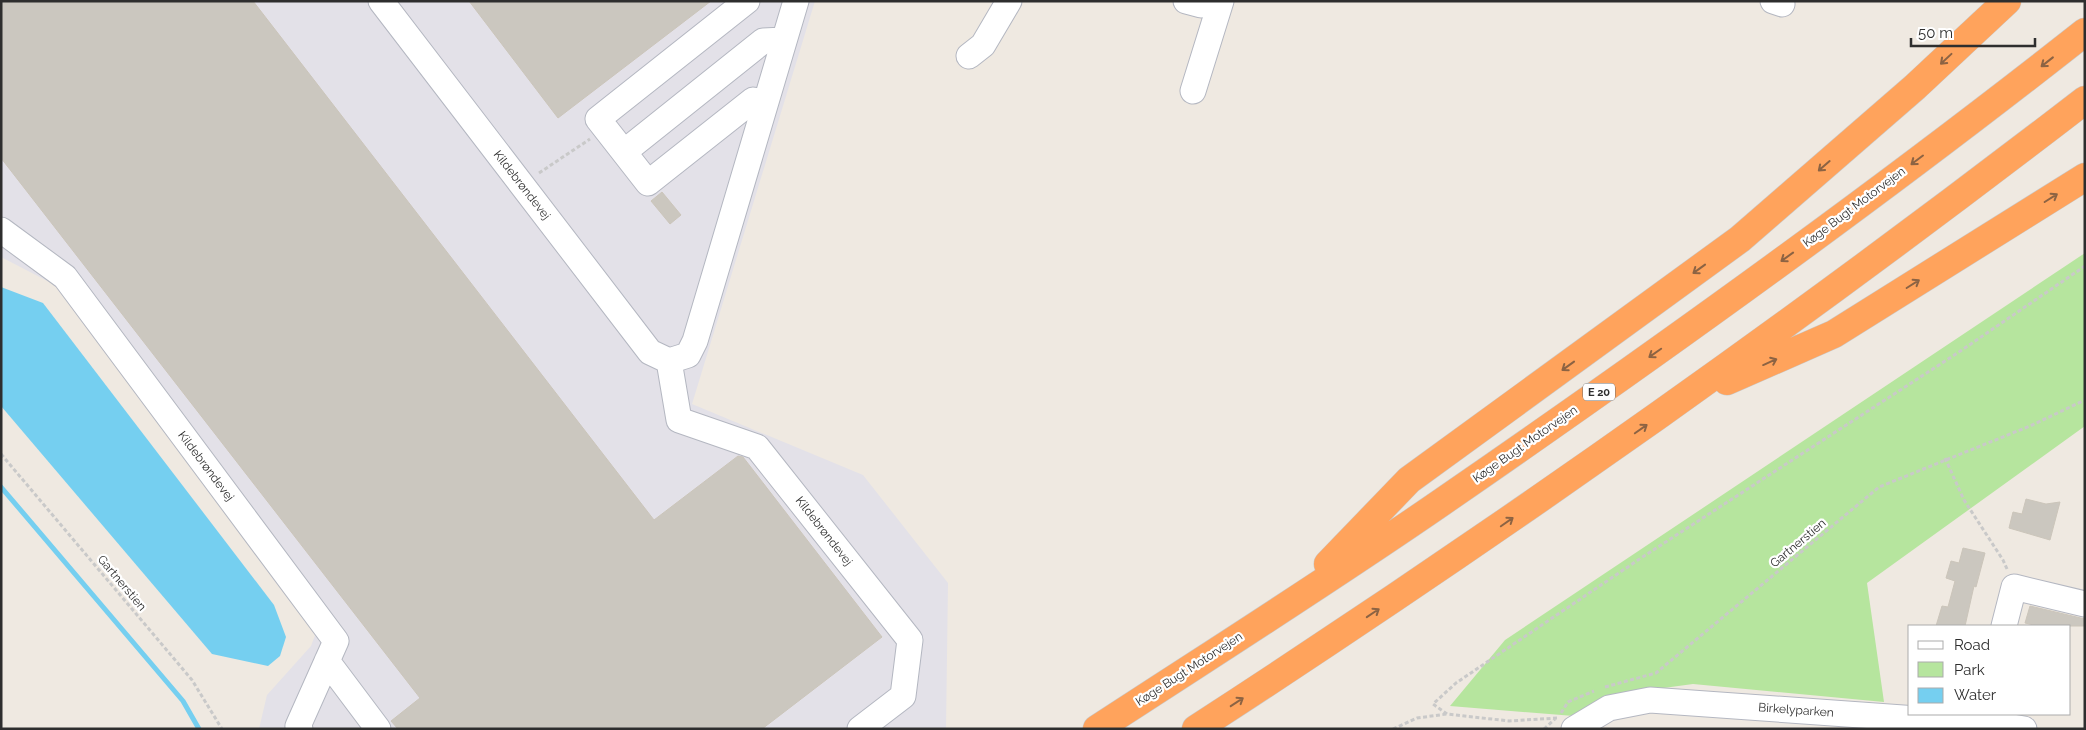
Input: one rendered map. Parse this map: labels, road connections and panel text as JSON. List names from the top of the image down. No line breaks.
{"streets":{"highway":["Køge Bugt Motorvejen","E 20"],"street":["Kildebrøndevej","Birkelyparken"],"path":["Gartnerstien"]},"crossings":[["Gartnerstien","Birkelyparken"]],"legend":["Road","Park","Water"],"scale_bar":"50 m"}
